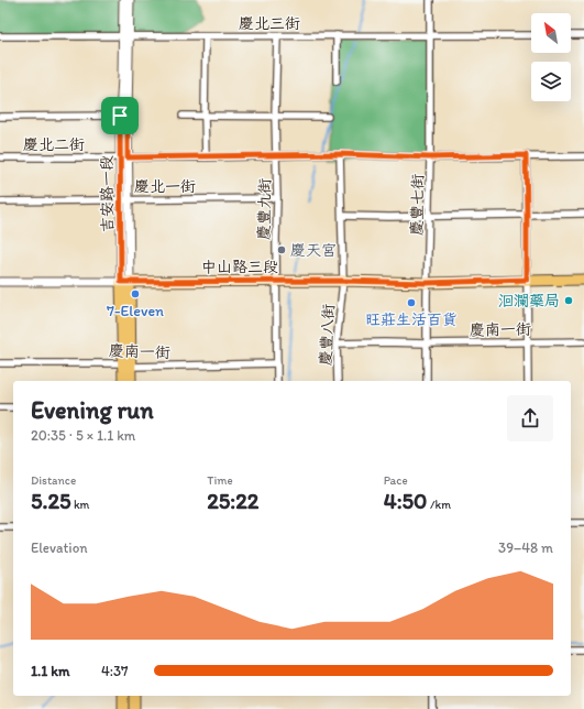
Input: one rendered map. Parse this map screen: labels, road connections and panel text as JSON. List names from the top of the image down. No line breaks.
{"streets":{"main road":["中山路三段"],"street":["慶北三街","慶北二街","慶北一街","吉安路一段","慶豐七街","慶豐九街","慶南一街","慶豐八街"]},"crossings":[["慶北三街","吉安路一段"],["慶北三街","慶豐七街"],["慶北三街","慶豐九街"],["慶北二街","吉安路一段"],["慶北二街","慶豐七街"],["慶北二街","慶豐九街"],["慶北二街","慶豐八街"],["慶北一街","吉安路一段"],["慶北一街","慶豐九街"],["吉安路一段","中山路三段"],["慶豐七街","中山路三段"],["慶豐七街","慶南一街"],["慶豐九街","中山路三段"],["慶豐九街","慶南一街"],["中山路三段","慶豐八街"],["慶南一街","慶豐八街"]],"places":["慶天宮","7-Eleven","洄瀾藥局","旺莊生活百貨"],"north":"top left","page":{"heading":["Evening run","20:35 · 5 × 1.1 km"],"stats":[["Distance","5.25 km"],["Time","25:22"],["Pace","4:50 /km"]],"chart":["Elevation","39–48 m"],"list":[{"name":"1.1 km","note":"4:37"}]}}
